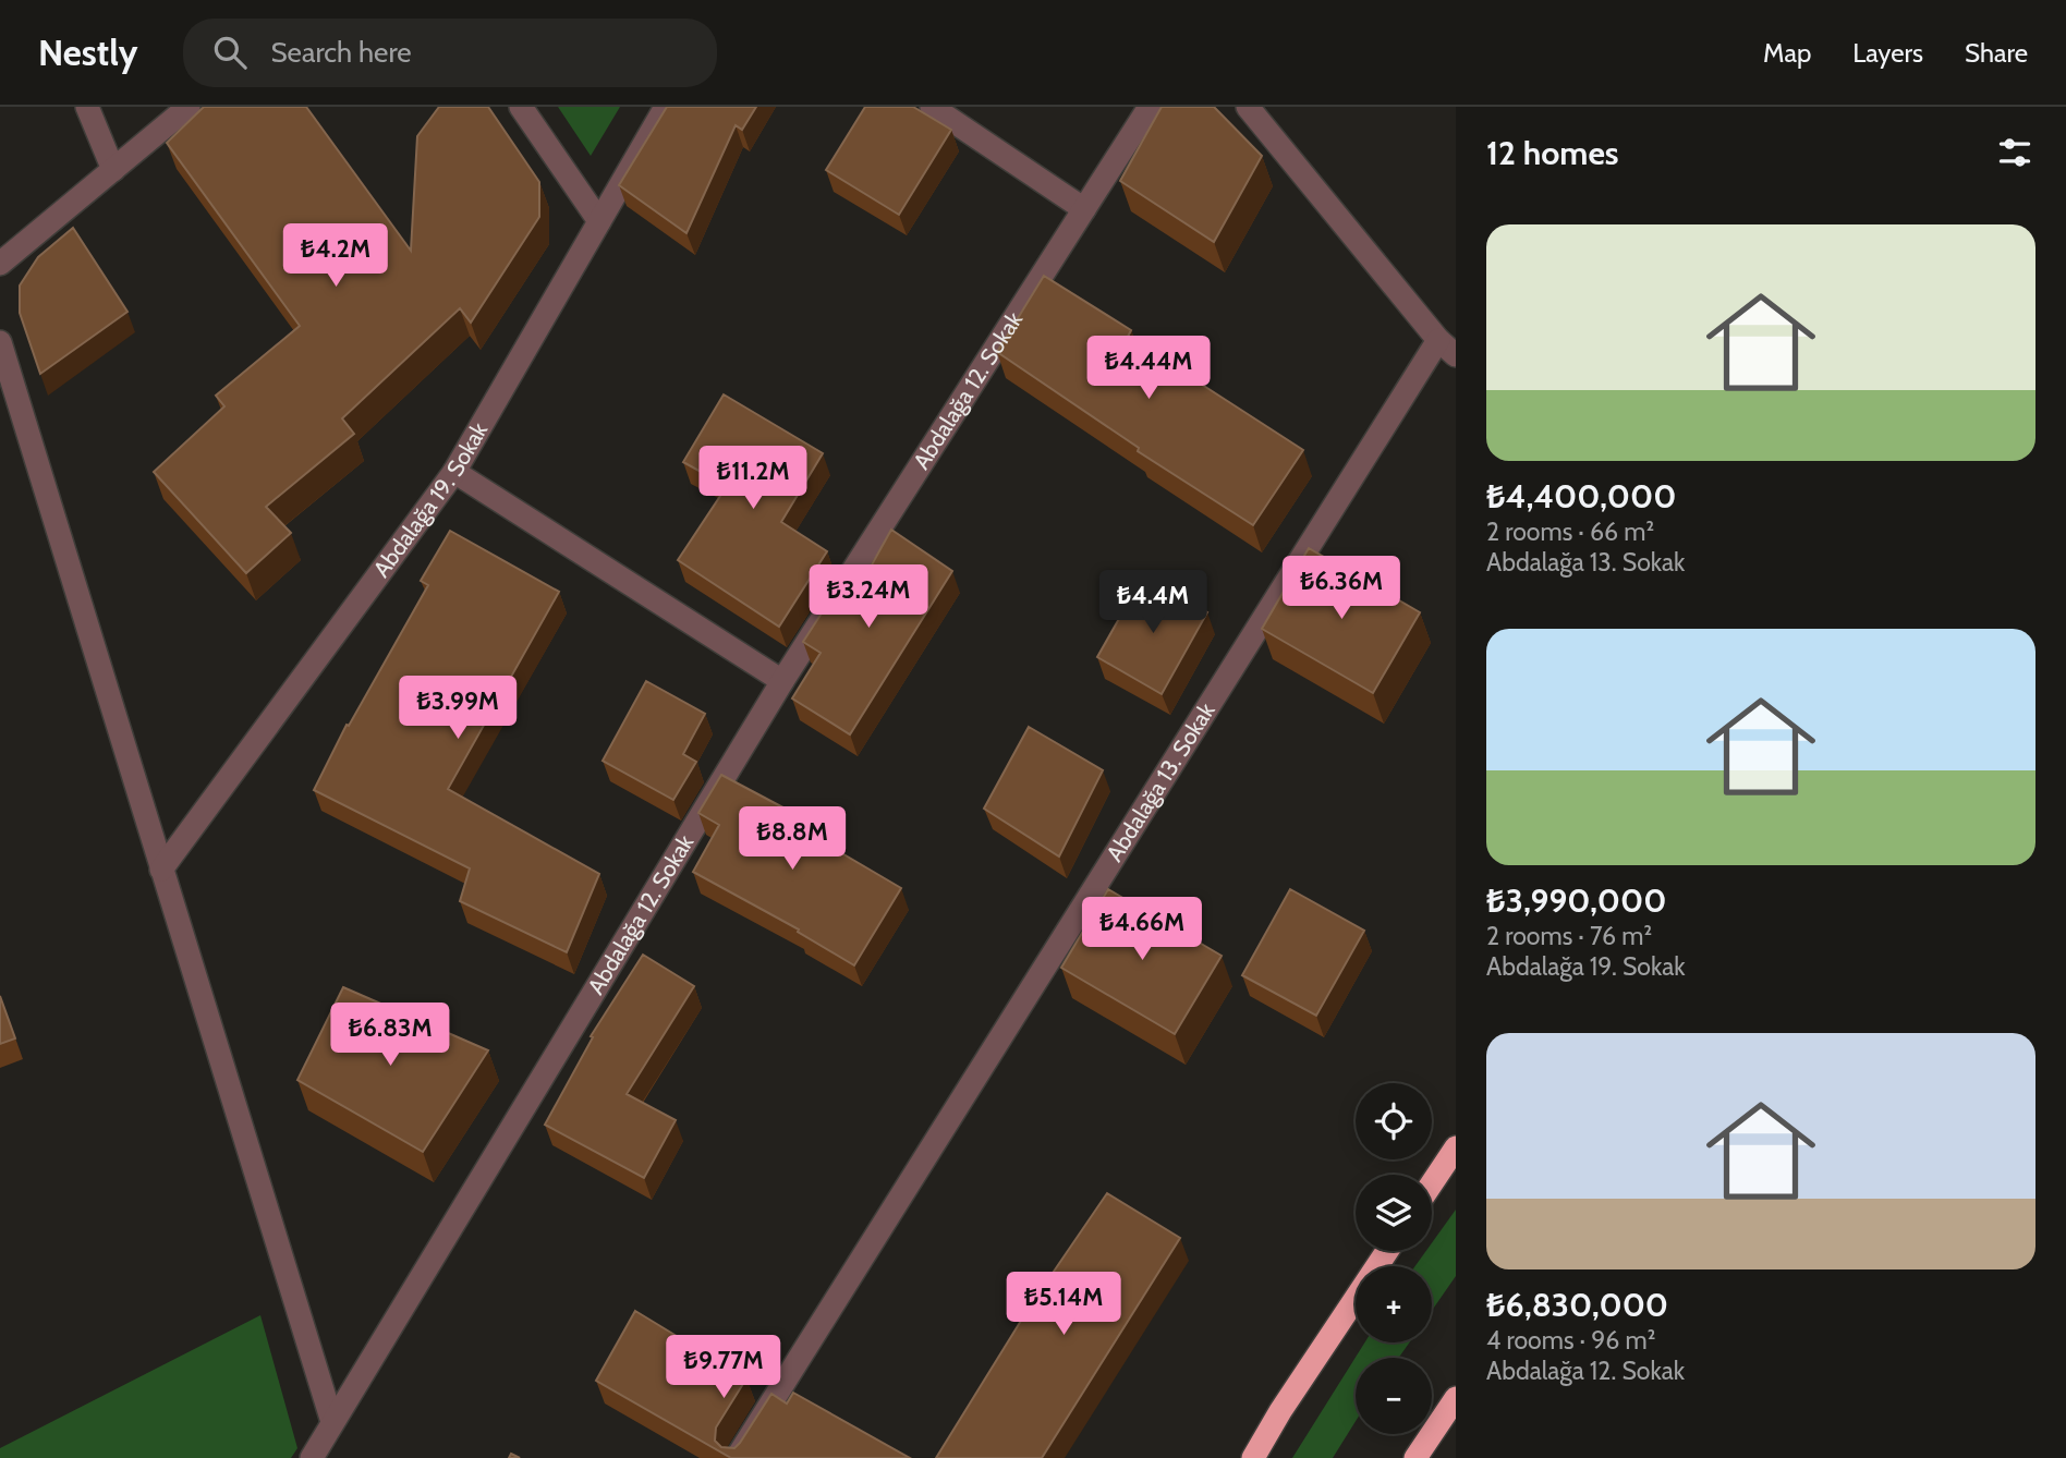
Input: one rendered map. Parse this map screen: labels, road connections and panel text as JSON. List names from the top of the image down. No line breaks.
{"streets":{"street":["Abdalağa 12. Sokak","Abdalağa 19. Sokak","Abdalağa 13. Sokak"]},"page":{"header":"Nestly","search":"Search here","nav":["Map","Layers","Share"],"heading":"12 homes","list":[{"name":"₺4,400,000","note":"2 rooms · 66 m² · Abdalağa 13. Sokak"},{"name":"₺3,990,000","note":"2 rooms · 76 m² · Abdalağa 19. Sokak"},{"name":"₺6,830,000","note":"4 rooms · 96 m² · Abdalağa 12. Sokak"}],"price":["₺4.2M","₺4.44M","₺11.2M","₺6.36M","₺3.24M","₺4.4M","₺3.99M","₺8.8M","₺4.66M","₺6.83M","₺5.14M","₺9.77M"],"map_buttons":["+","−"]}}
